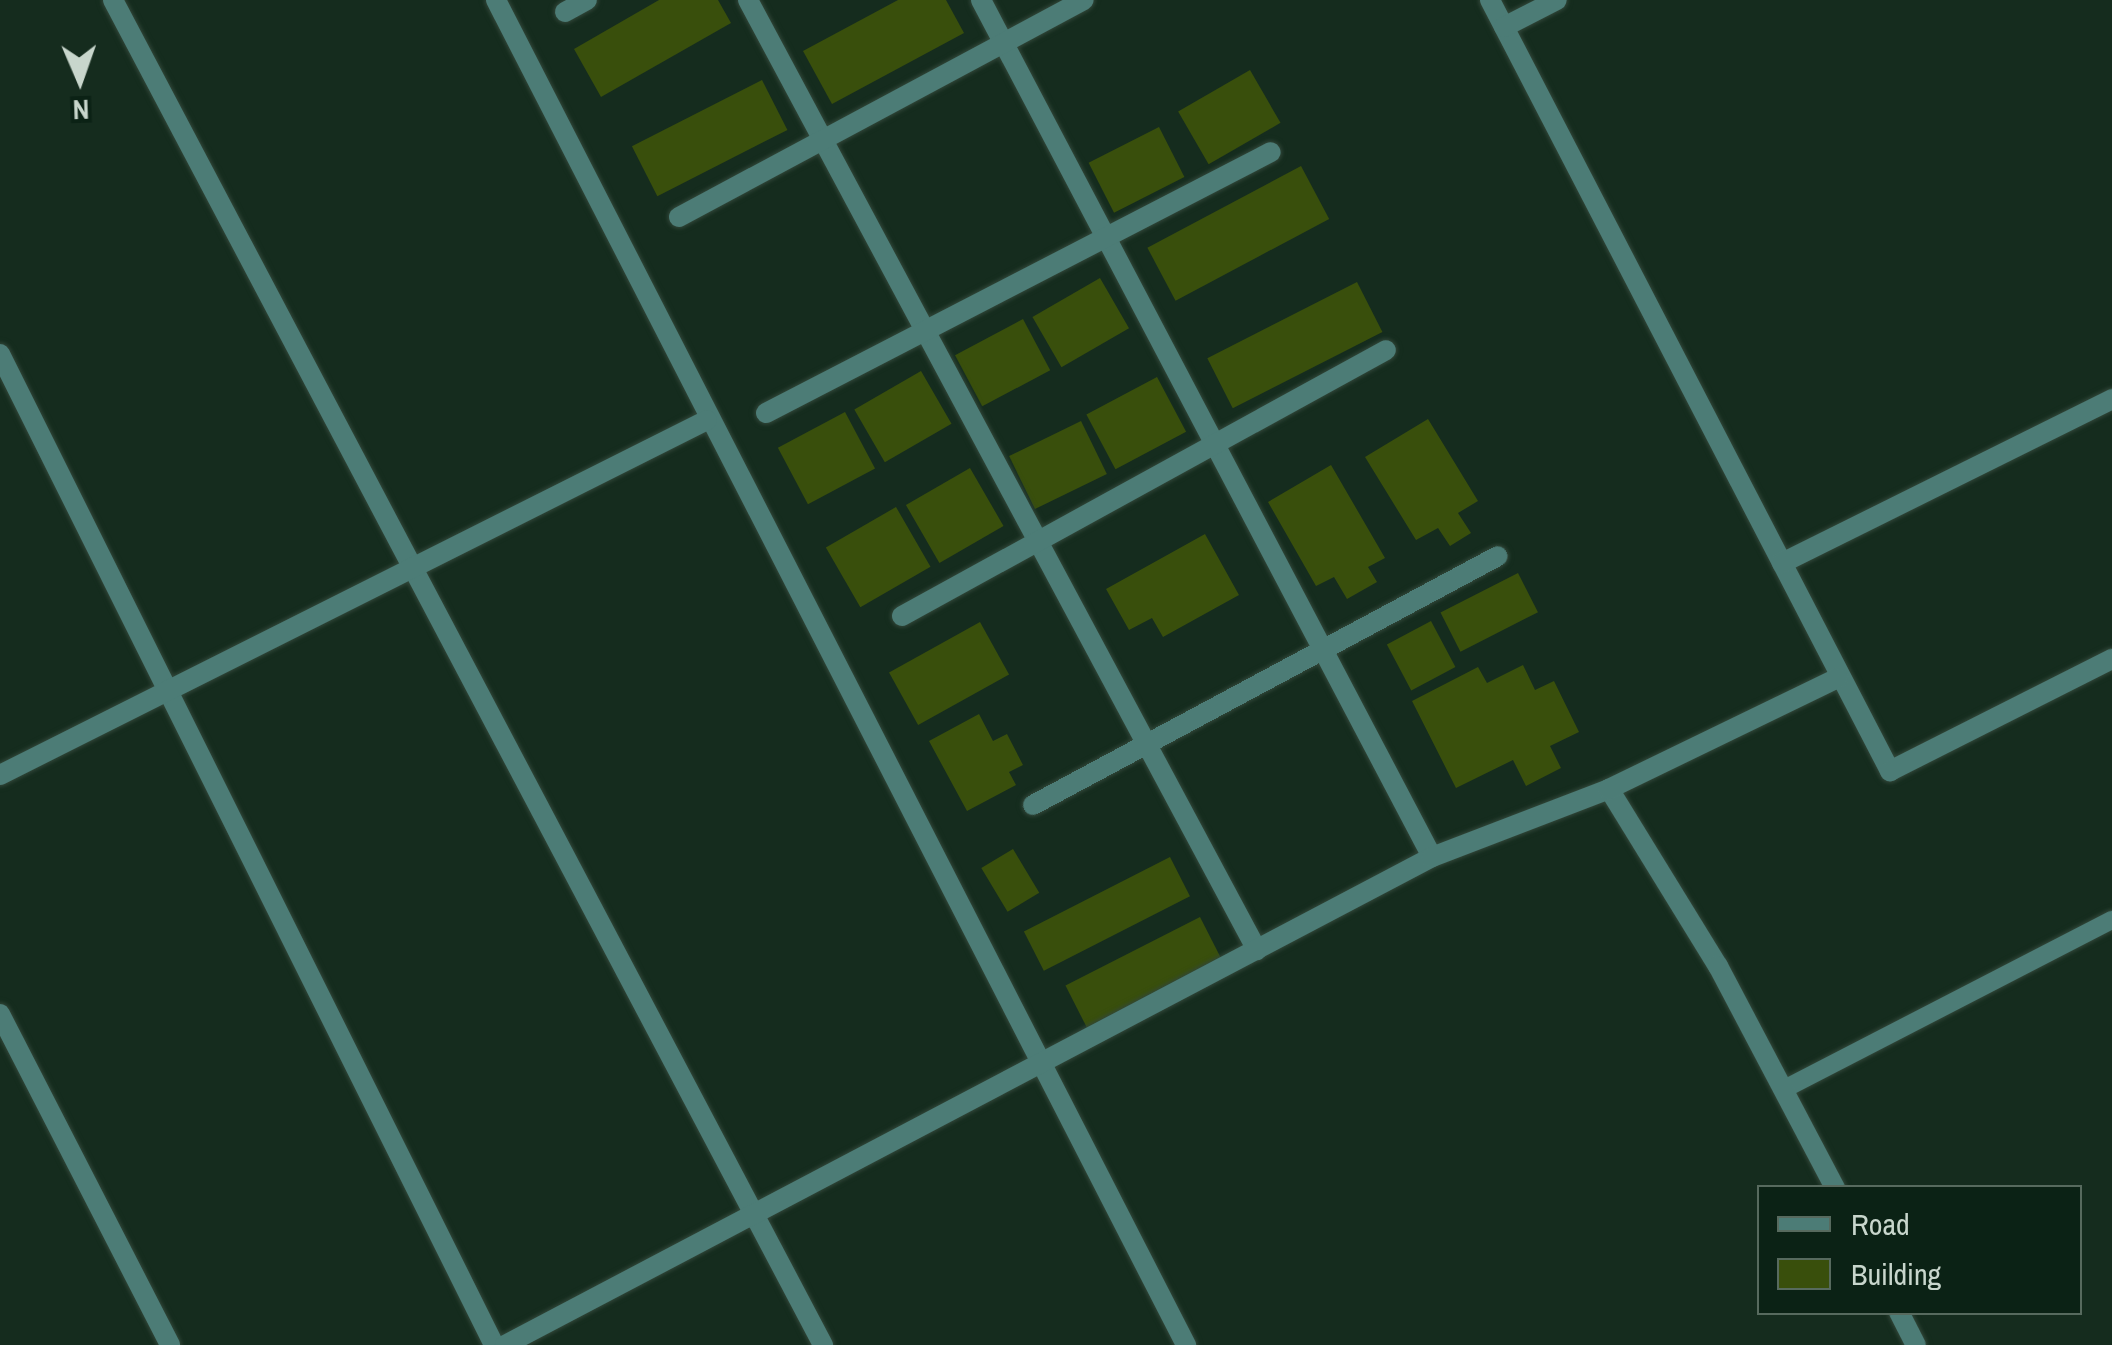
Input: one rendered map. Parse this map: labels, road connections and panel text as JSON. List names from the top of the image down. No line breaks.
{"legend":["Road","Building"],"north":"bottom"}
